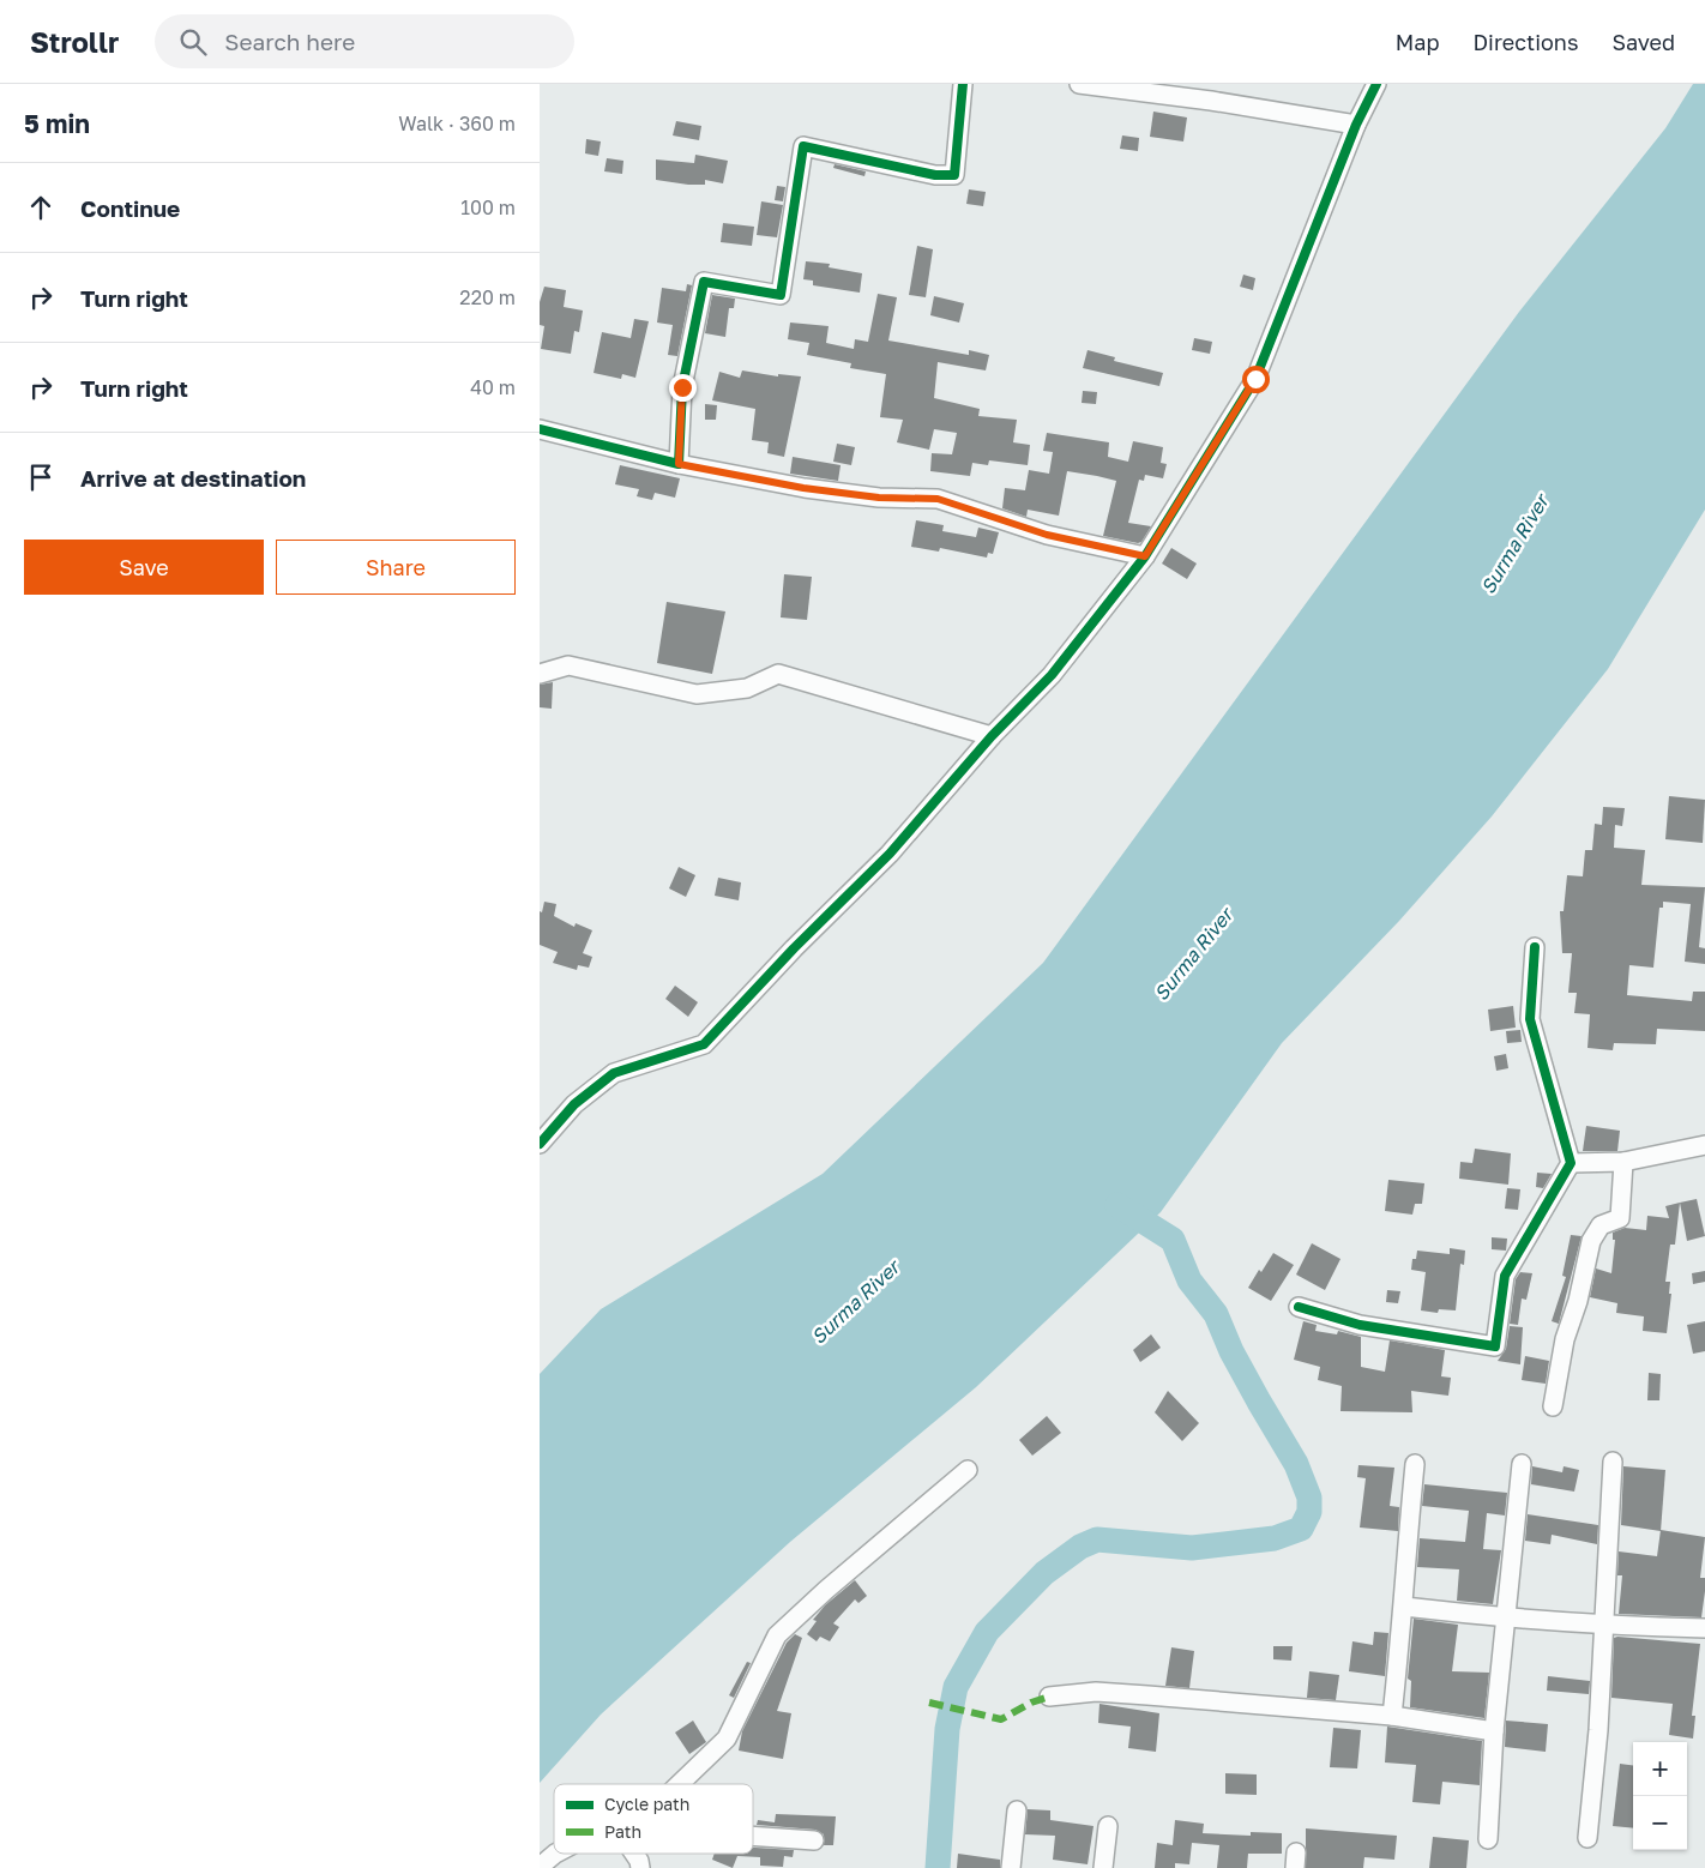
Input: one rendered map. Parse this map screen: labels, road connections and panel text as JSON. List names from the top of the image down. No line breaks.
{"water":["Surma River"],"legend":["Cycle path","Path"],"page":{"header":"Strollr","search":"Search here","nav":["Map","Directions","Saved"],"heading":["5 min","Walk · 360 m"],"list":[["Continue","100 m"],["Turn right","220 m"],["Turn right","40 m"],"Arrive at destination"],"buttons":["Save","Share"],"map_buttons":["+","−"]}}
